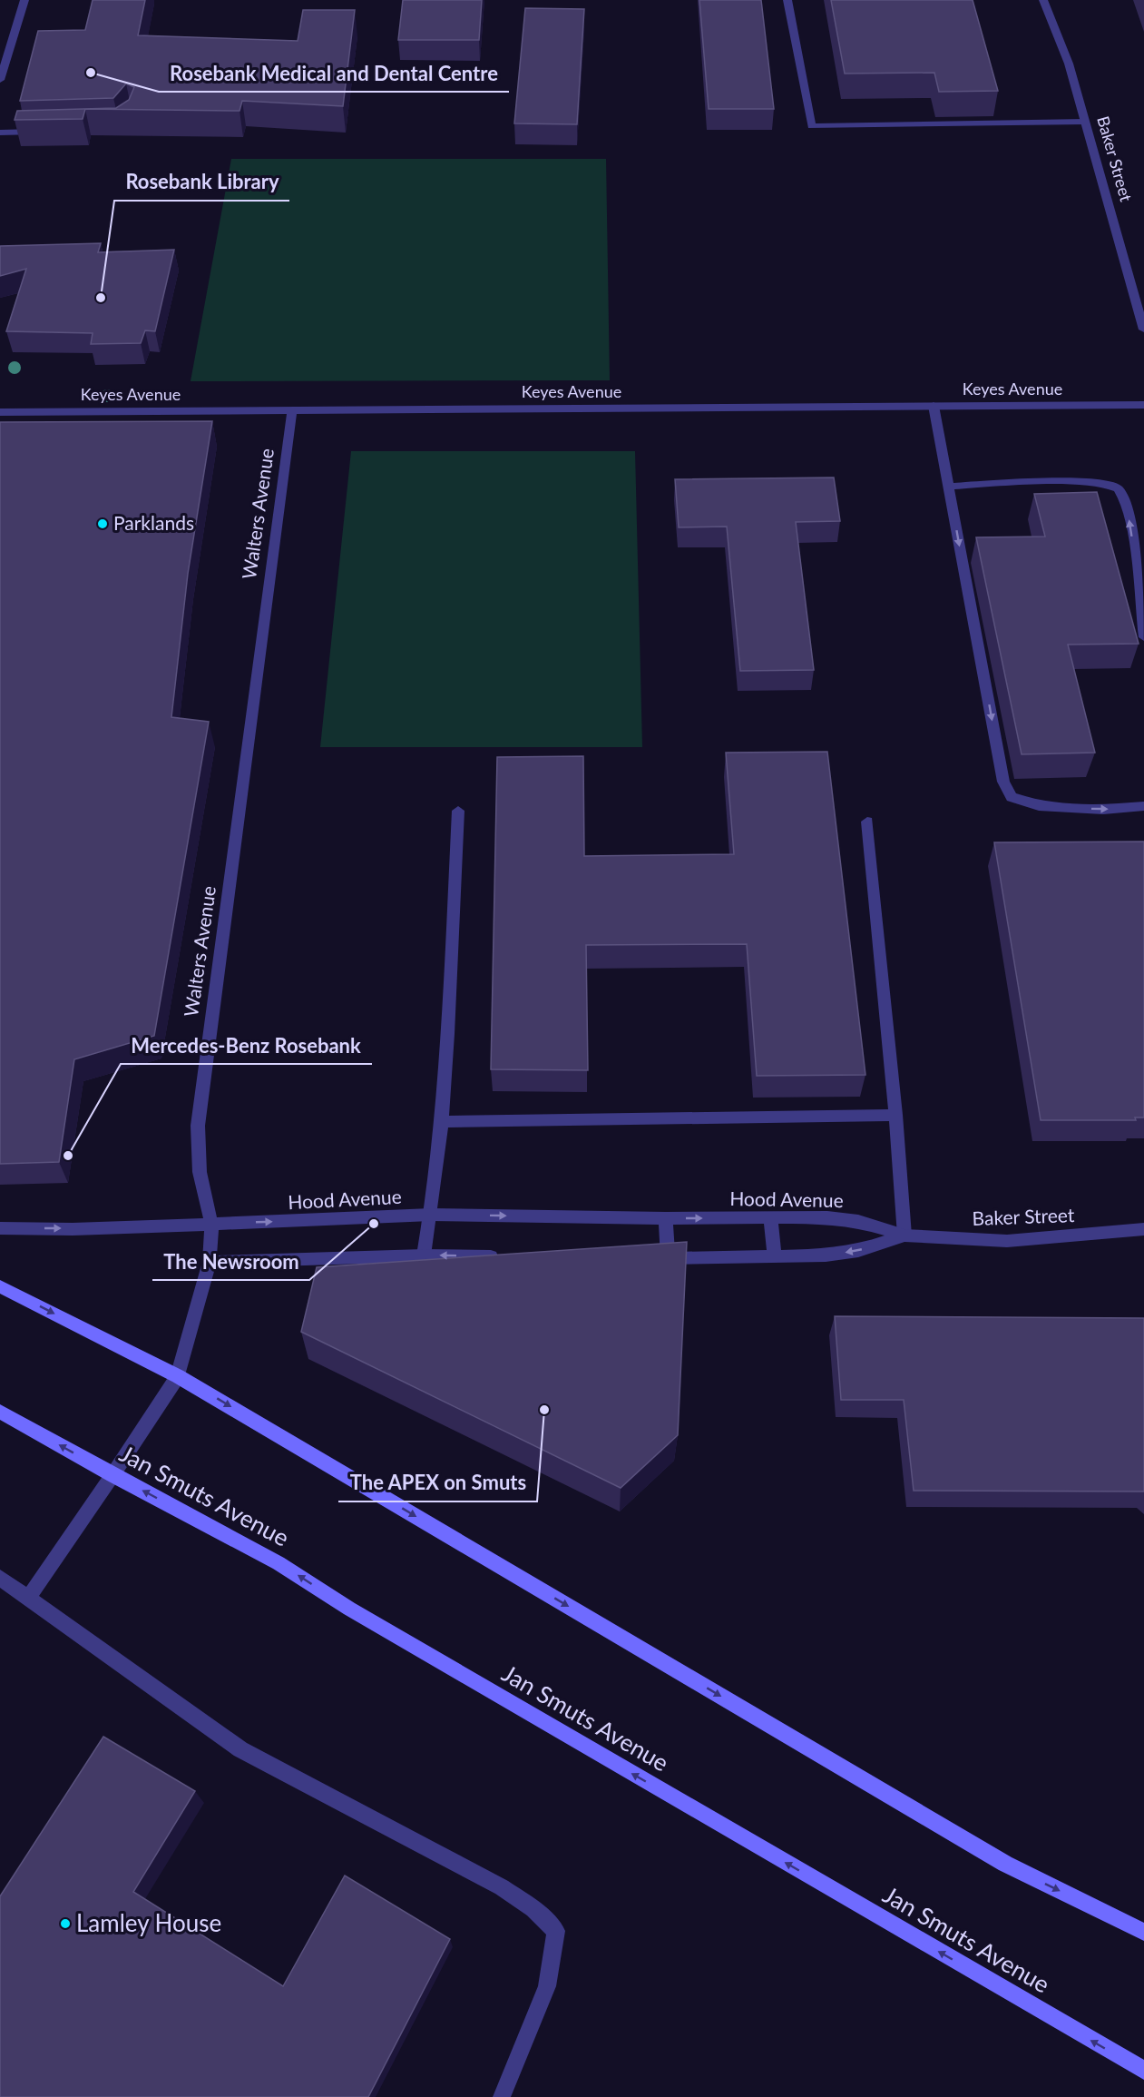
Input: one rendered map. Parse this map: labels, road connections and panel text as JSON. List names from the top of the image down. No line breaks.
{"streets":{"main road":["Jan Smuts Avenue"],"street":["Baker Street","Keyes Avenue","Walters Avenue","Hood Avenue"]},"crossings":[["Baker Street","Hood Avenue"],["Keyes Avenue","Walters Avenue"],["Walters Avenue","Hood Avenue"],["Walters Avenue","Jan Smuts Avenue"]],"places":["Rosebank Medical and Dental Centre","Rosebank Library","Parklands","Mercedes-Benz Rosebank","The Newsroom","The APEX on Smuts","Lamley House"]}
